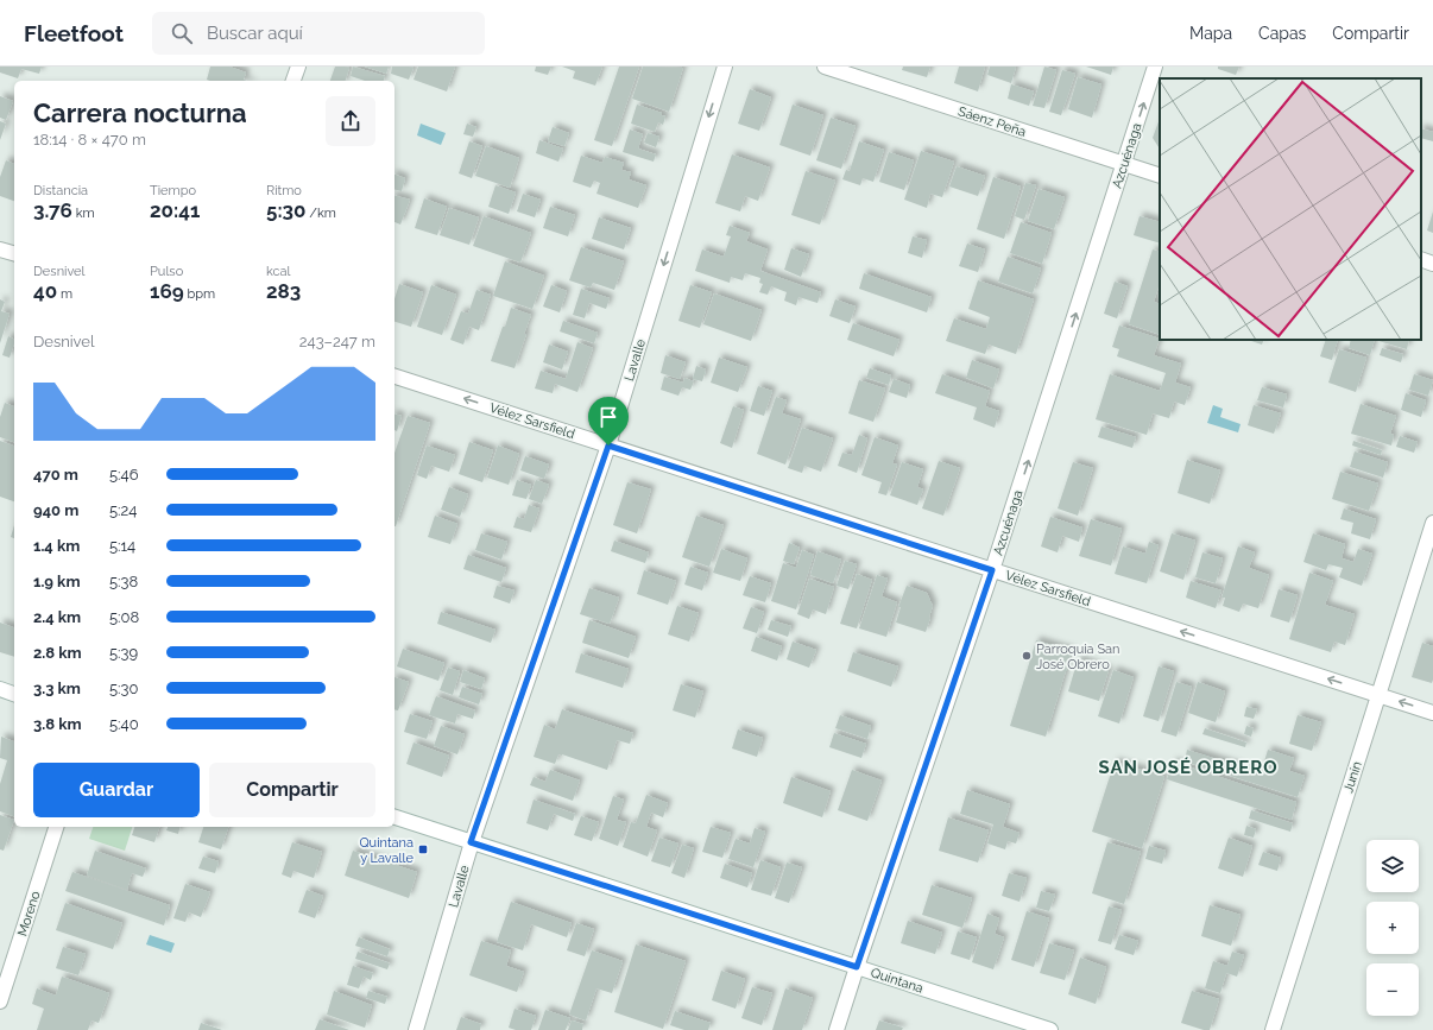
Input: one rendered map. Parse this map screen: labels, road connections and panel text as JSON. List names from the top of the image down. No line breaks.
{"streets":{"street":["Sáenz Peña","Azcuénaga","Lavalle","Vélez Sarsfield","Junín","Moreno","Quintana"]},"crossings":[["Sáenz Peña","Azcuénaga"],["Azcuénaga","Vélez Sarsfield"],["Azcuénaga","Quintana"],["Lavalle","Vélez Sarsfield"],["Lavalle","Quintana"],["Vélez Sarsfield","Junín"]],"one_way":["Azcuénaga","Lavalle","Vélez Sarsfield"],"districts":["SAN JOSÉ OBRERO"],"places":{"other":["Parroquia San José Obrero"],"transit":["Quintana y Lavalle"]},"page":{"header":"Fleetfoot","search":"Buscar aquí","nav":["Mapa","Capas","Compartir"],"heading":["Carrera nocturna","18:14 · 8 × 470 m"],"stats":[["Distancia","3.76 km"],["Tiempo","20:41"],["Ritmo","5:30 /km"],["Desnivel","40 m"],["Pulso","169 bpm"],["kcal","283"]],"chart":["Desnivel","243–247 m"],"list":[{"name":"470 m","note":"5:46"},{"name":"940 m","note":"5:24"},{"name":"1.4 km","note":"5:14"},{"name":"1.9 km","note":"5:38"},{"name":"2.4 km","note":"5:08"},{"name":"2.8 km","note":"5:39"},{"name":"3.3 km","note":"5:30"},{"name":"3.8 km","note":"5:40"}],"buttons":["Guardar","Compartir"],"map_buttons":["+","−"]}}
